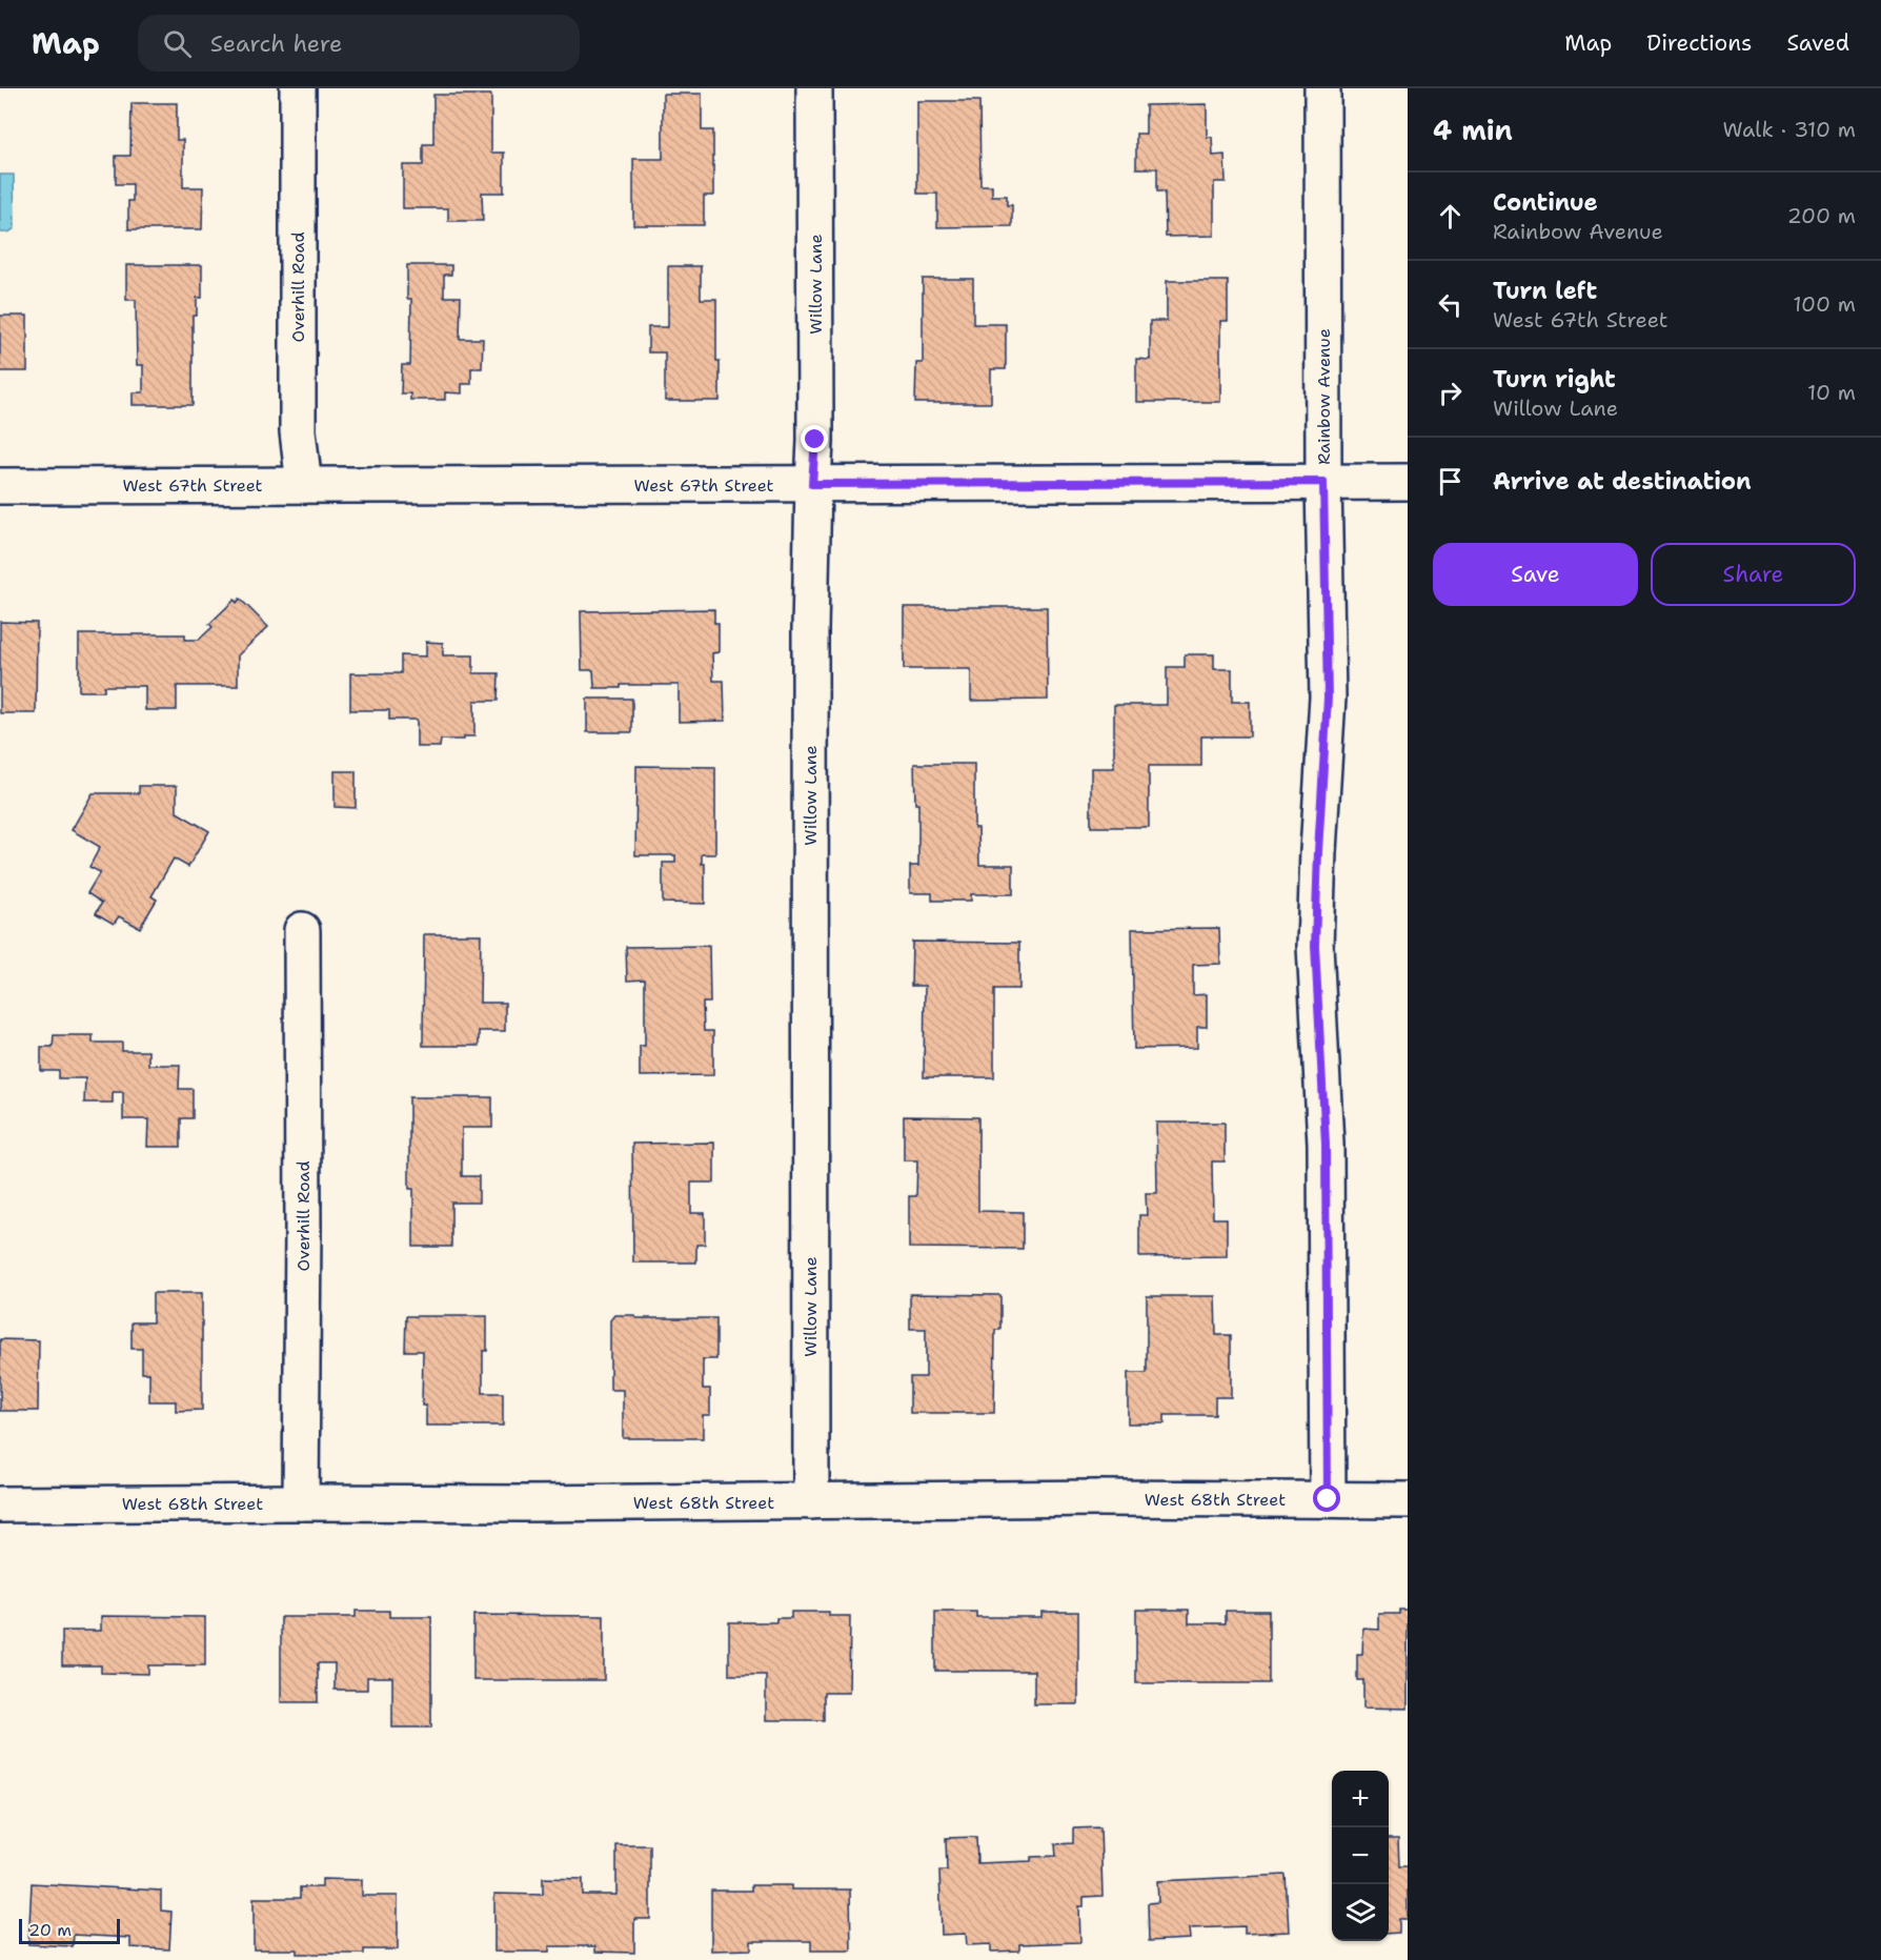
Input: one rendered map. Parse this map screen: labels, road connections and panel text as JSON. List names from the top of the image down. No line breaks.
{"streets":{"street":["Willow Lane","Overhill Road","Rainbow Avenue","West 67th Street","West 68th Street"]},"crossings":[["Willow Lane","West 67th Street"],["Willow Lane","West 68th Street"],["Overhill Road","West 67th Street"],["Overhill Road","West 68th Street"],["Rainbow Avenue","West 67th Street"],["Rainbow Avenue","West 68th Street"]],"scale_bar":"20 m","page":{"header":"Map","search":"Search here","nav":["Map","Directions","Saved"],"heading":["4 min","Walk · 310 m"],"list":[["Continue","Rainbow Avenue","200 m"],["Turn left","West 67th Street","100 m"],["Turn right","Willow Lane","10 m"],"Arrive at destination"],"buttons":["Save","Share"],"map_buttons":["+","−"],"scale":"20 m"}}
